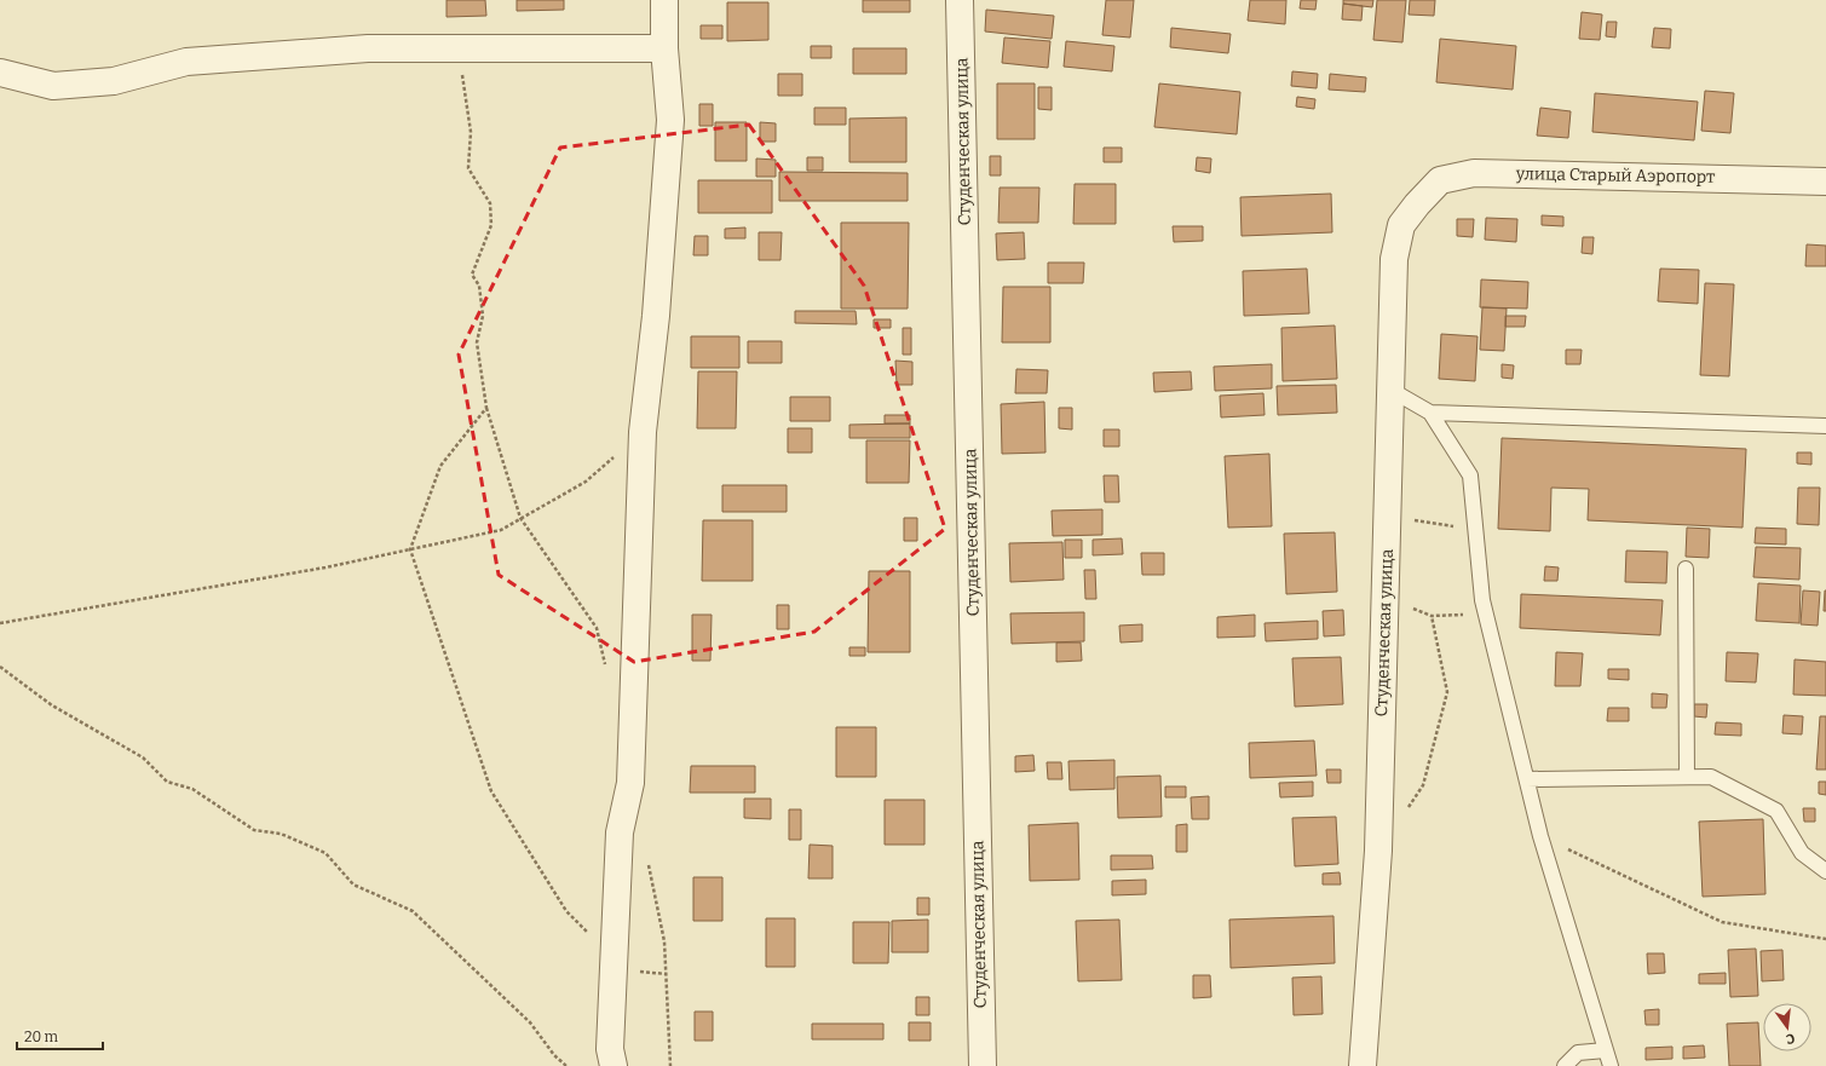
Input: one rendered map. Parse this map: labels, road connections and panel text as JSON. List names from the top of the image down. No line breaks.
{"streets":{"street":["Студенческая улица","улица Старый Аэропорт"]},"crossings":[["Студенческая улица","улица Старый Аэропорт"]],"scale_bar":"20 m","north":"bottom"}
